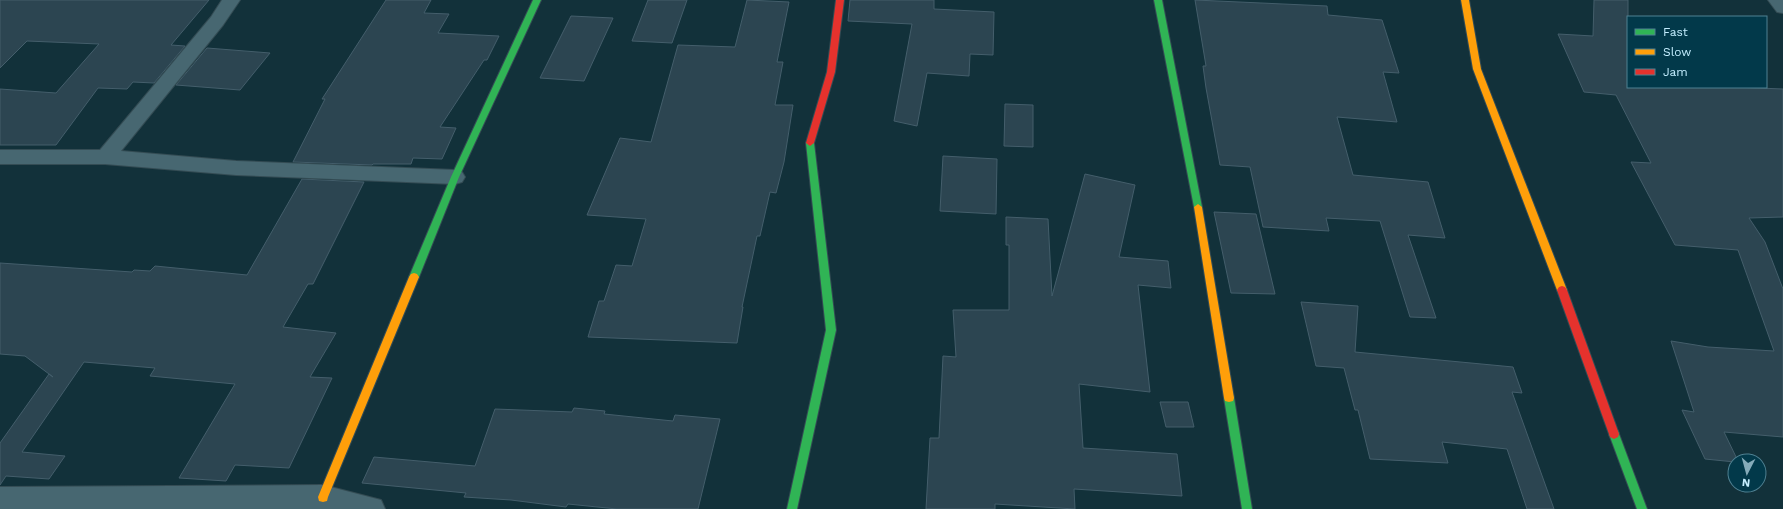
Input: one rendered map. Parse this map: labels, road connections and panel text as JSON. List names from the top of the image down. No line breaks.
{"legend":["Fast","Slow","Jam"],"north":"bottom"}
